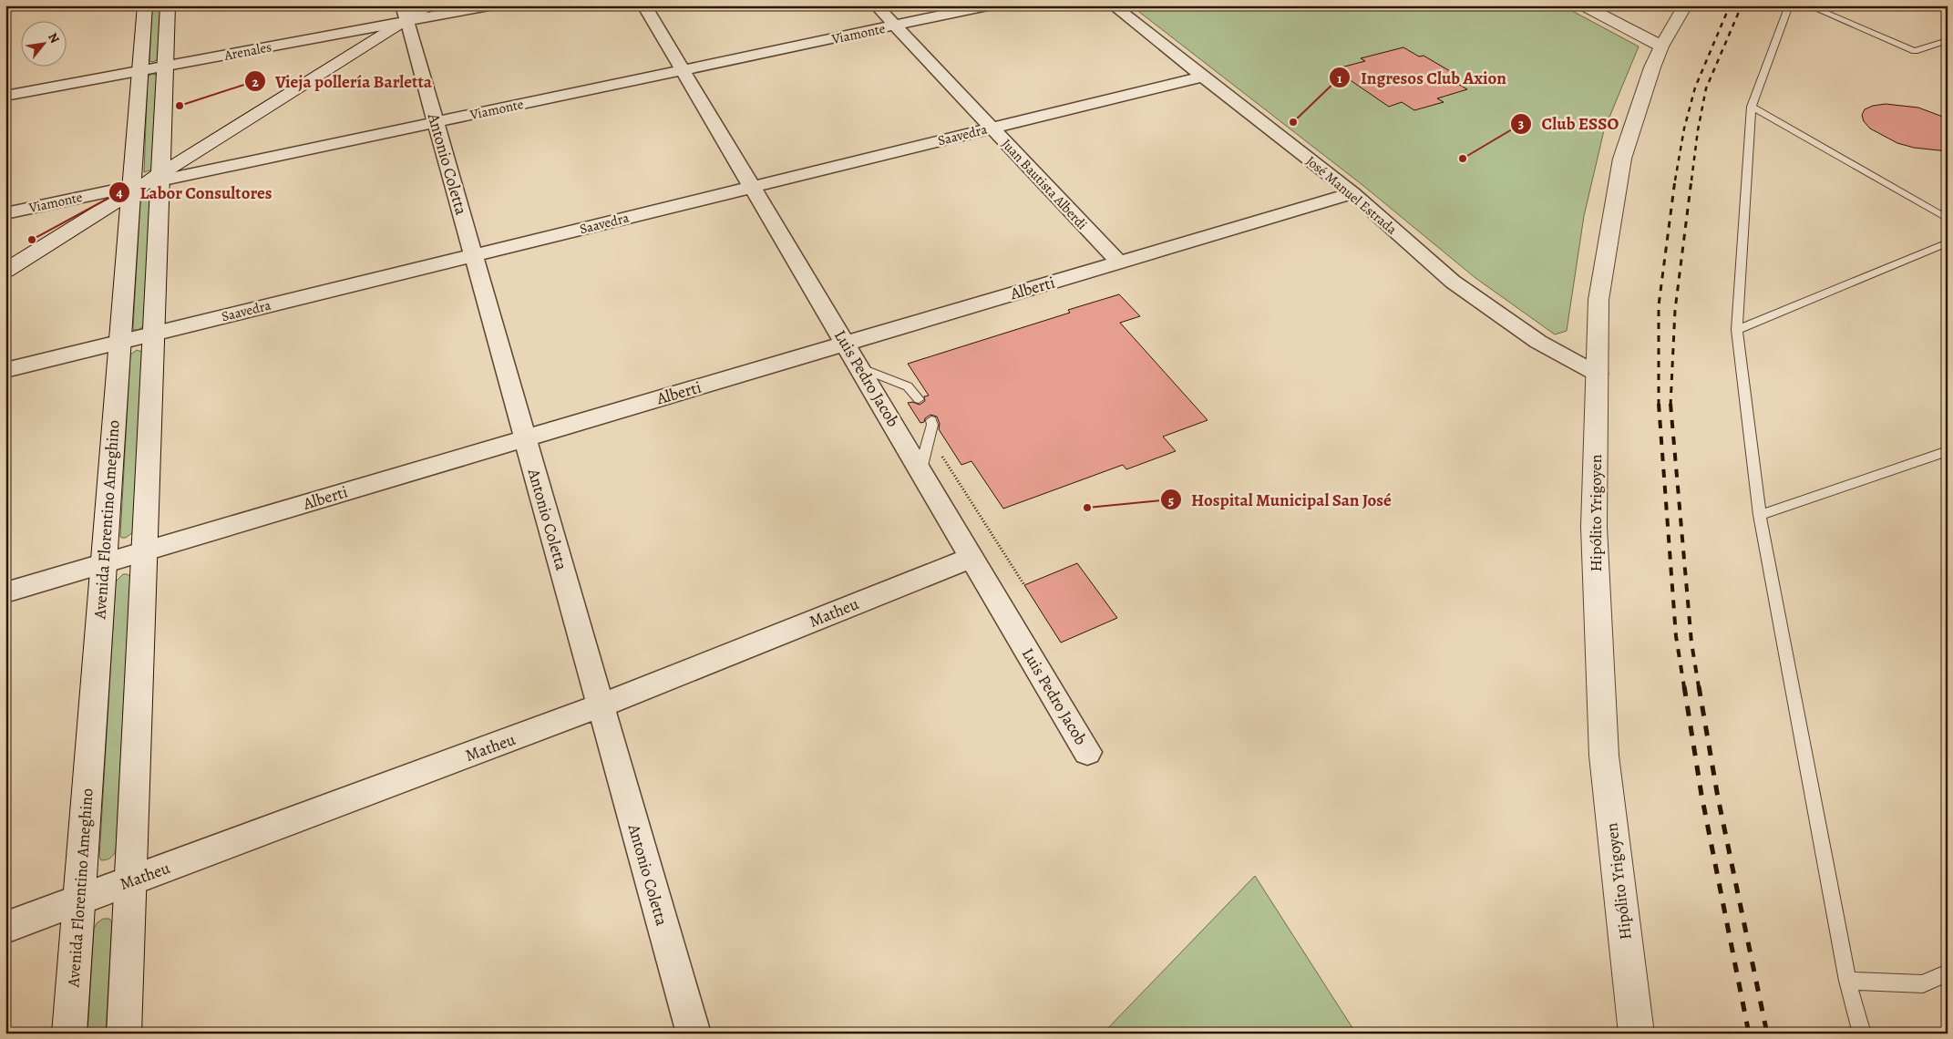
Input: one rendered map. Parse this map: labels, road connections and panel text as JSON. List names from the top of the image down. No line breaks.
{"streets":{"main road":["Hipólito Yrigoyen","Avenida Florentino Ameghino"],"street":["Viamonte","Arenales","Saavedra","Antonio Coletta","Juan Bautista Alberdi","José Manuel Estrada","Alberti","Luis Pedro Jacob","Matheu"]},"crossings":[["Viamonte","Antonio Coletta"],["Viamonte","Juan Bautista Alberdi"],["Viamonte","Luis Pedro Jacob"],["Viamonte","Avenida Florentino Ameghino"],["Arenales","Antonio Coletta"],["Arenales","Avenida Florentino Ameghino"],["Saavedra","Antonio Coletta"],["Saavedra","Juan Bautista Alberdi"],["Saavedra","José Manuel Estrada"],["Saavedra","Luis Pedro Jacob"],["Saavedra","Avenida Florentino Ameghino"],["Antonio Coletta","Alberti"],["Antonio Coletta","Matheu"],["Juan Bautista Alberdi","Alberti"],["José Manuel Estrada","Alberti"],["José Manuel Estrada","Hipólito Yrigoyen"],["Alberti","Luis Pedro Jacob"],["Alberti","Avenida Florentino Ameghino"],["Luis Pedro Jacob","Matheu"],["Avenida Florentino Ameghino","Matheu"]],"places":["Vieja pollería Barletta","Ingresos Club Axion","Club ESSO","Labor Consultores","Hospital Municipal San José"],"north":"top right"}
